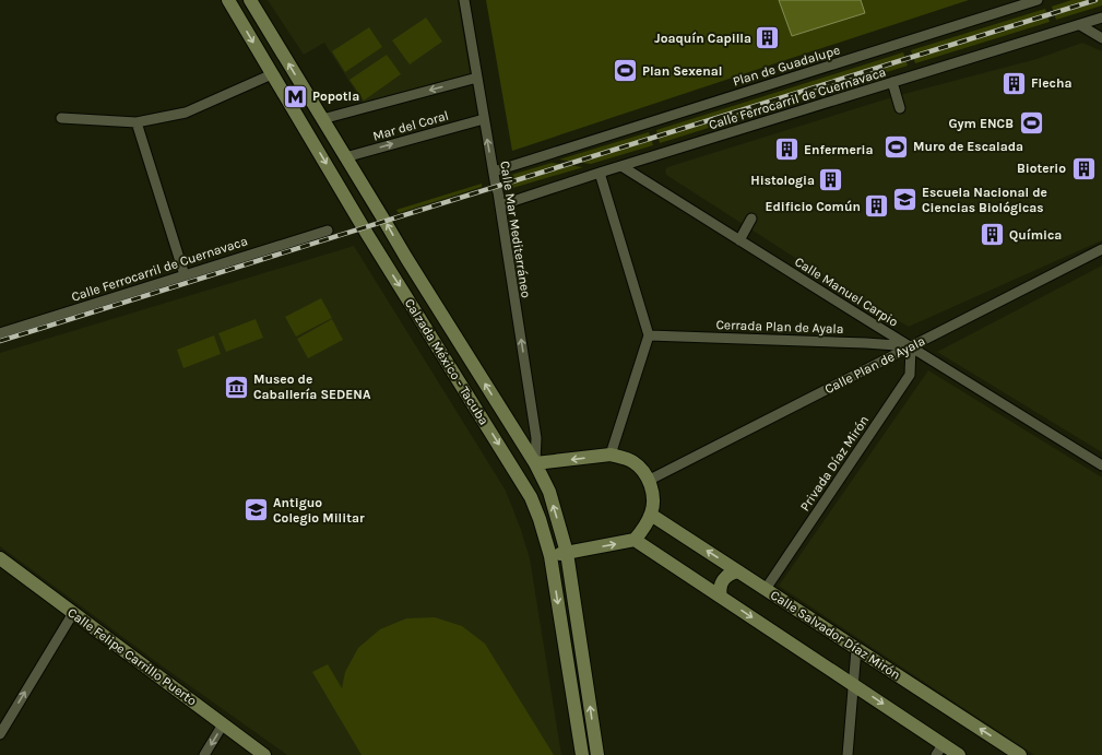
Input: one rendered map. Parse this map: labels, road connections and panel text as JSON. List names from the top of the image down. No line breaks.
{"streets":{"main road":["Calzada México - Tacuba","Calle Salvador Díaz Mirón","Calle Felipe Carrillo Puerto"],"street":["Plan de Guadalupe","Calle Ferrocarril de Cuernavaca","Mar del Coral","Calle Mar Mediterráneo","Calle Manuel Carpio","Cerrada Plan de Ayala","Calle Plan de Ayala","Privada Díaz Mirón"]},"crossings":[["Plan de Guadalupe","Calle Mar Mediterráneo"],["Calle Ferrocarril de Cuernavaca","Calle Mar Mediterráneo"],["Calle Ferrocarril de Cuernavaca","Calle Manuel Carpio"],["Mar del Coral","Calle Mar Mediterráneo"],["Mar del Coral","Calzada México - Tacuba"],["Calle Mar Mediterráneo","Calzada México - Tacuba"],["Calle Manuel Carpio","Cerrada Plan de Ayala"],["Calle Manuel Carpio","Calle Plan de Ayala"],["Calle Manuel Carpio","Privada Díaz Mirón"],["Cerrada Plan de Ayala","Calle Plan de Ayala"],["Cerrada Plan de Ayala","Privada Díaz Mirón"],["Calle Plan de Ayala","Privada Díaz Mirón"],["Privada Díaz Mirón","Calle Salvador Díaz Mirón"]],"one_way":["Calle Mar Mediterráneo"],"places":{"building":["Joaquín Capilla","Flecha","Enfermeria","Bioterio","Histologia","Edificio Común","Química"],"sports":["Plan Sexenal","Gym ENCB","Muro de Escalada"],"metro station":["Popotla"],"school or university":["Escuela Nacional de Ciencias Biológicas","Antiguo Colegio Militar"],"museum":["Museo de Caballería SEDENA"]}}
